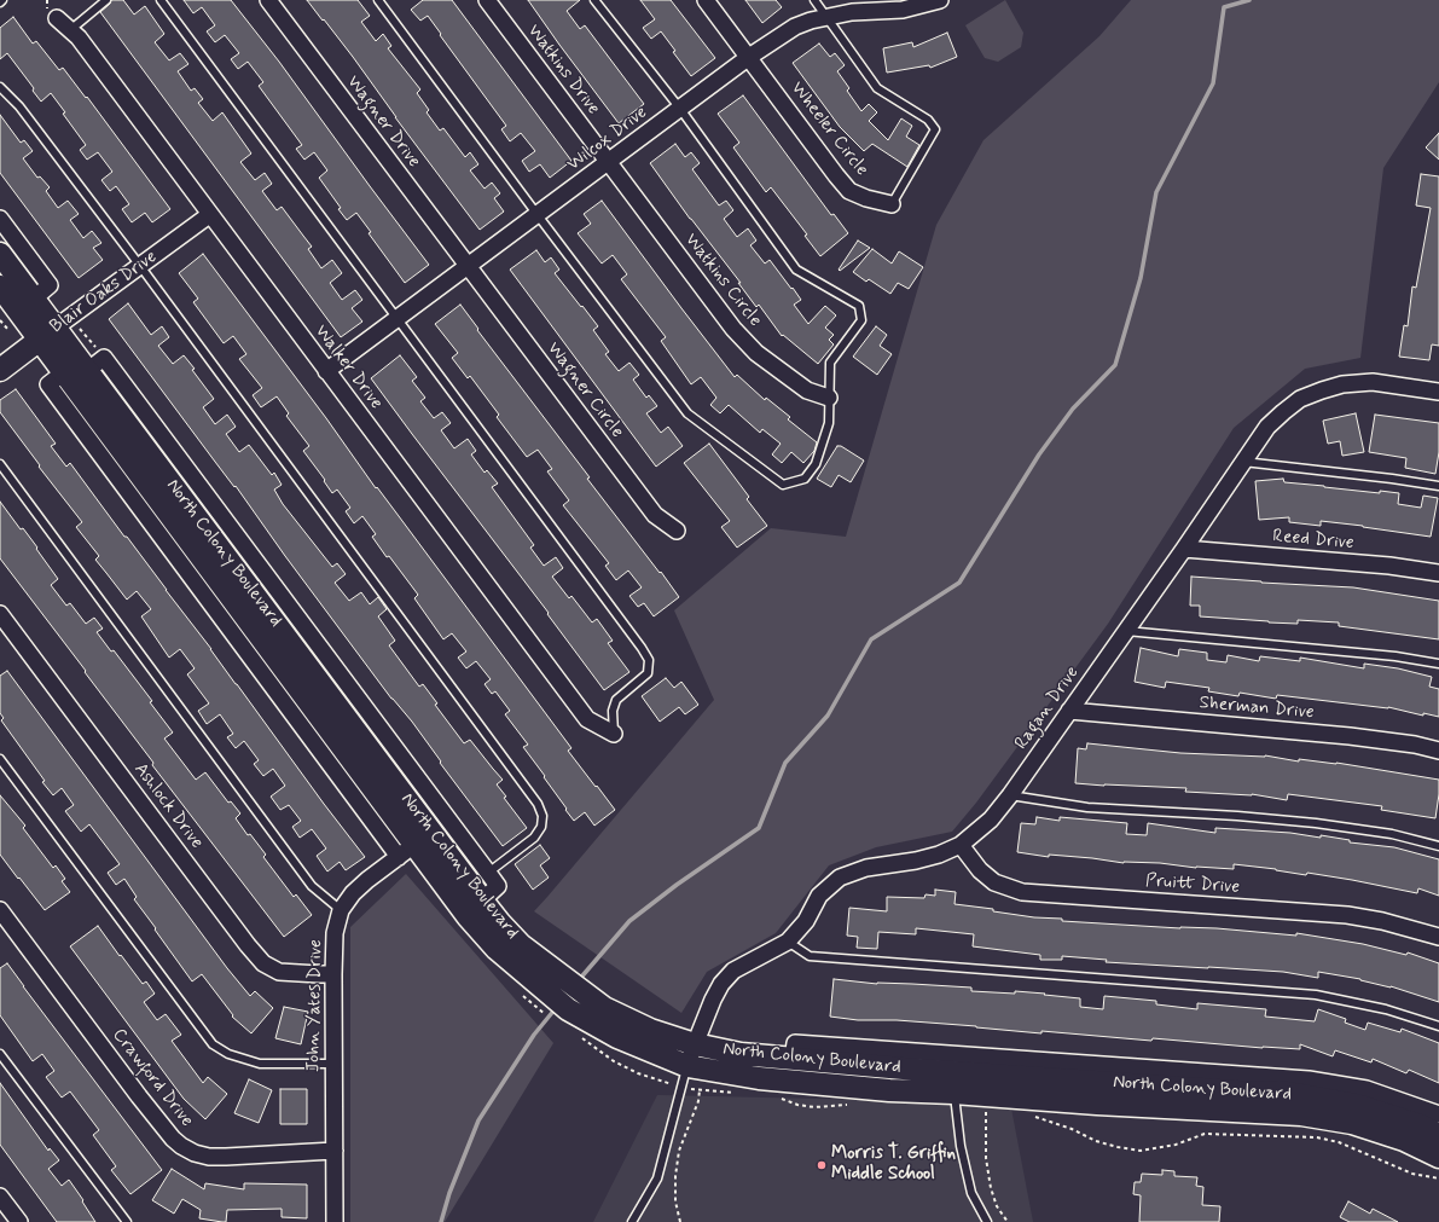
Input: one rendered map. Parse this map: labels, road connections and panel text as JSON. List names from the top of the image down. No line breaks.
{"streets":{"main road":["Blair Oaks Drive","North Colony Boulevard"],"street":["Watkins Drive","Wagner Drive","Wheeler Circle","Wilcox Drive","Watkins Circle","Walker Drive","Wagner Circle","Reed Drive","Ragan Drive","Sherman Drive","Ashlock Drive","Pruitt Drive","John Yates Drive","Crawford Drive"]},"crossings":[["Watkins Drive","Wilcox Drive"],["Watkins Drive","Watkins Circle"],["Wagner Drive","Wilcox Drive"],["Wagner Drive","Wagner Circle"],["Wheeler Circle","Wilcox Drive"],["Wilcox Drive","Watkins Circle"],["Wilcox Drive","Walker Drive"],["Wilcox Drive","Wagner Circle"],["Blair Oaks Drive","Walker Drive"],["Blair Oaks Drive","North Colony Boulevard"],["Reed Drive","Ragan Drive"],["North Colony Boulevard","Ragan Drive"],["North Colony Boulevard","John Yates Drive"],["Ragan Drive","Sherman Drive"],["Ragan Drive","Pruitt Drive"],["Ashlock Drive","John Yates Drive"],["John Yates Drive","Crawford Drive"]],"places":["Morris T. Griffin Middle School"]}
